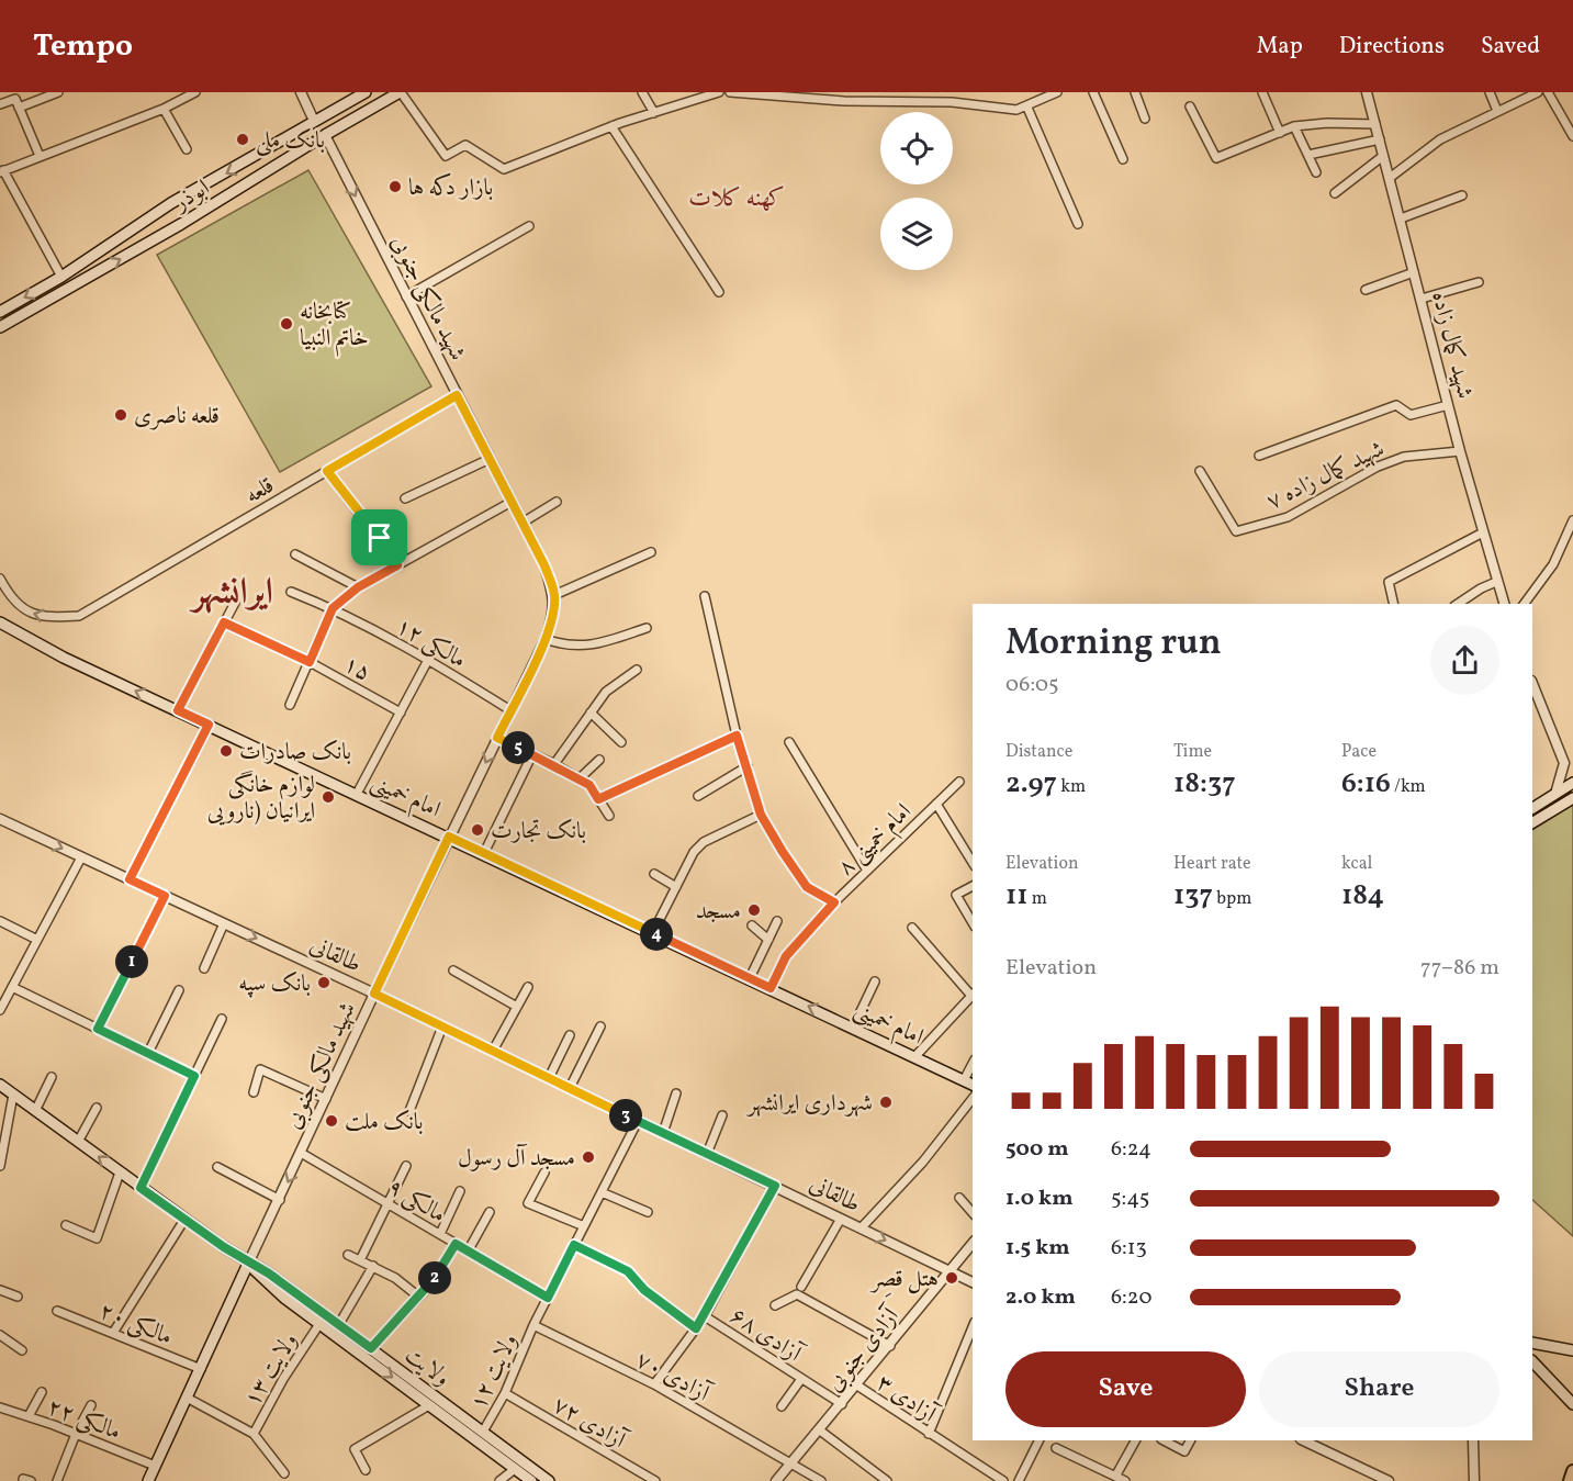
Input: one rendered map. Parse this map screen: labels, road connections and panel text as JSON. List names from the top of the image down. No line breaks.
{"streets":{"main road":["ابوذر","شهید مالکی جنوبی","امام خمینی","ولایت"],"street":["شهید کمال زاده","شهید کمال زاده ۷","قلعه","مالکی ۱۲","۱۵","امام خمینی ۸","طالقانی","مالکی ۹","مالکی ۲۰","آزادی ۶۸","آزادی جنوبی","ولایت ۱۳","ولایت ۱۲","آزادی ۷۰","آزادی ۳","مالکی ۲۲","آزادی ۷۲"]},"crossings":[["ابوذر","شهید مالکی جنوبی"],["شهید مالکی جنوبی","قلعه"],["شهید مالکی جنوبی","مالکی ۱۲"],["شهید مالکی جنوبی","امام خمینی"],["شهید مالکی جنوبی","طالقانی"],["شهید مالکی جنوبی","مالکی ۹"],["شهید مالکی جنوبی","مالکی ۲۰"],["شهید مالکی جنوبی","ولایت"],["شهید مالکی جنوبی","مالکی ۲۲"],["شهید کمال زاده","شهید کمال زاده ۷"],["امام خمینی","امام خمینی ۸"],["طالقانی","آزادی جنوبی"],["طالقانی","ولایت ۱۲"],["مالکی ۹","ولایت ۱۲"],["آزادی ۶۸","آزادی جنوبی"],["آزادی جنوبی","آزادی ۷۰"],["آزادی جنوبی","آزادی ۳"],["ولایت","ولایت ۱۳"],["ولایت","ولایت ۱۲"],["ولایت ۱۲","آزادی ۷۰"],["ولایت ۱۲","آزادی ۷۲"]],"one_way":["قلعه"],"districts":["کهنه کلات","ایرانشهر"],"places":["بانک ملی","بازار دکه ها","کتابخانه خاتم النبیا","قلعه ناصری","بانک صادرات","لوازم خانگی ایرانیان (نارویی","بانک تجارت","مسجد","بانک سپه","شهرداری ایرانشهر","بانک ملت","مسجد آل رسول","هتل قصِر"],"page":{"header":"Tempo","nav":["Map","Directions","Saved"],"heading":["Morning run","06:05"],"stats":[["Distance","2.97 km"],["Time","18:37"],["Pace","6:16 /km"],["Elevation","11 m"],["Heart rate","137 bpm"],["kcal","184"]],"pins":["5","4","1","3","2"],"chart":["Elevation","77–86 m"],"list":[{"name":"500 m","note":"6:24"},{"name":"1.0 km","note":"5:45"},{"name":"1.5 km","note":"6:13"},{"name":"2.0 km","note":"6:20"}],"buttons":["Save","Share"]}}
